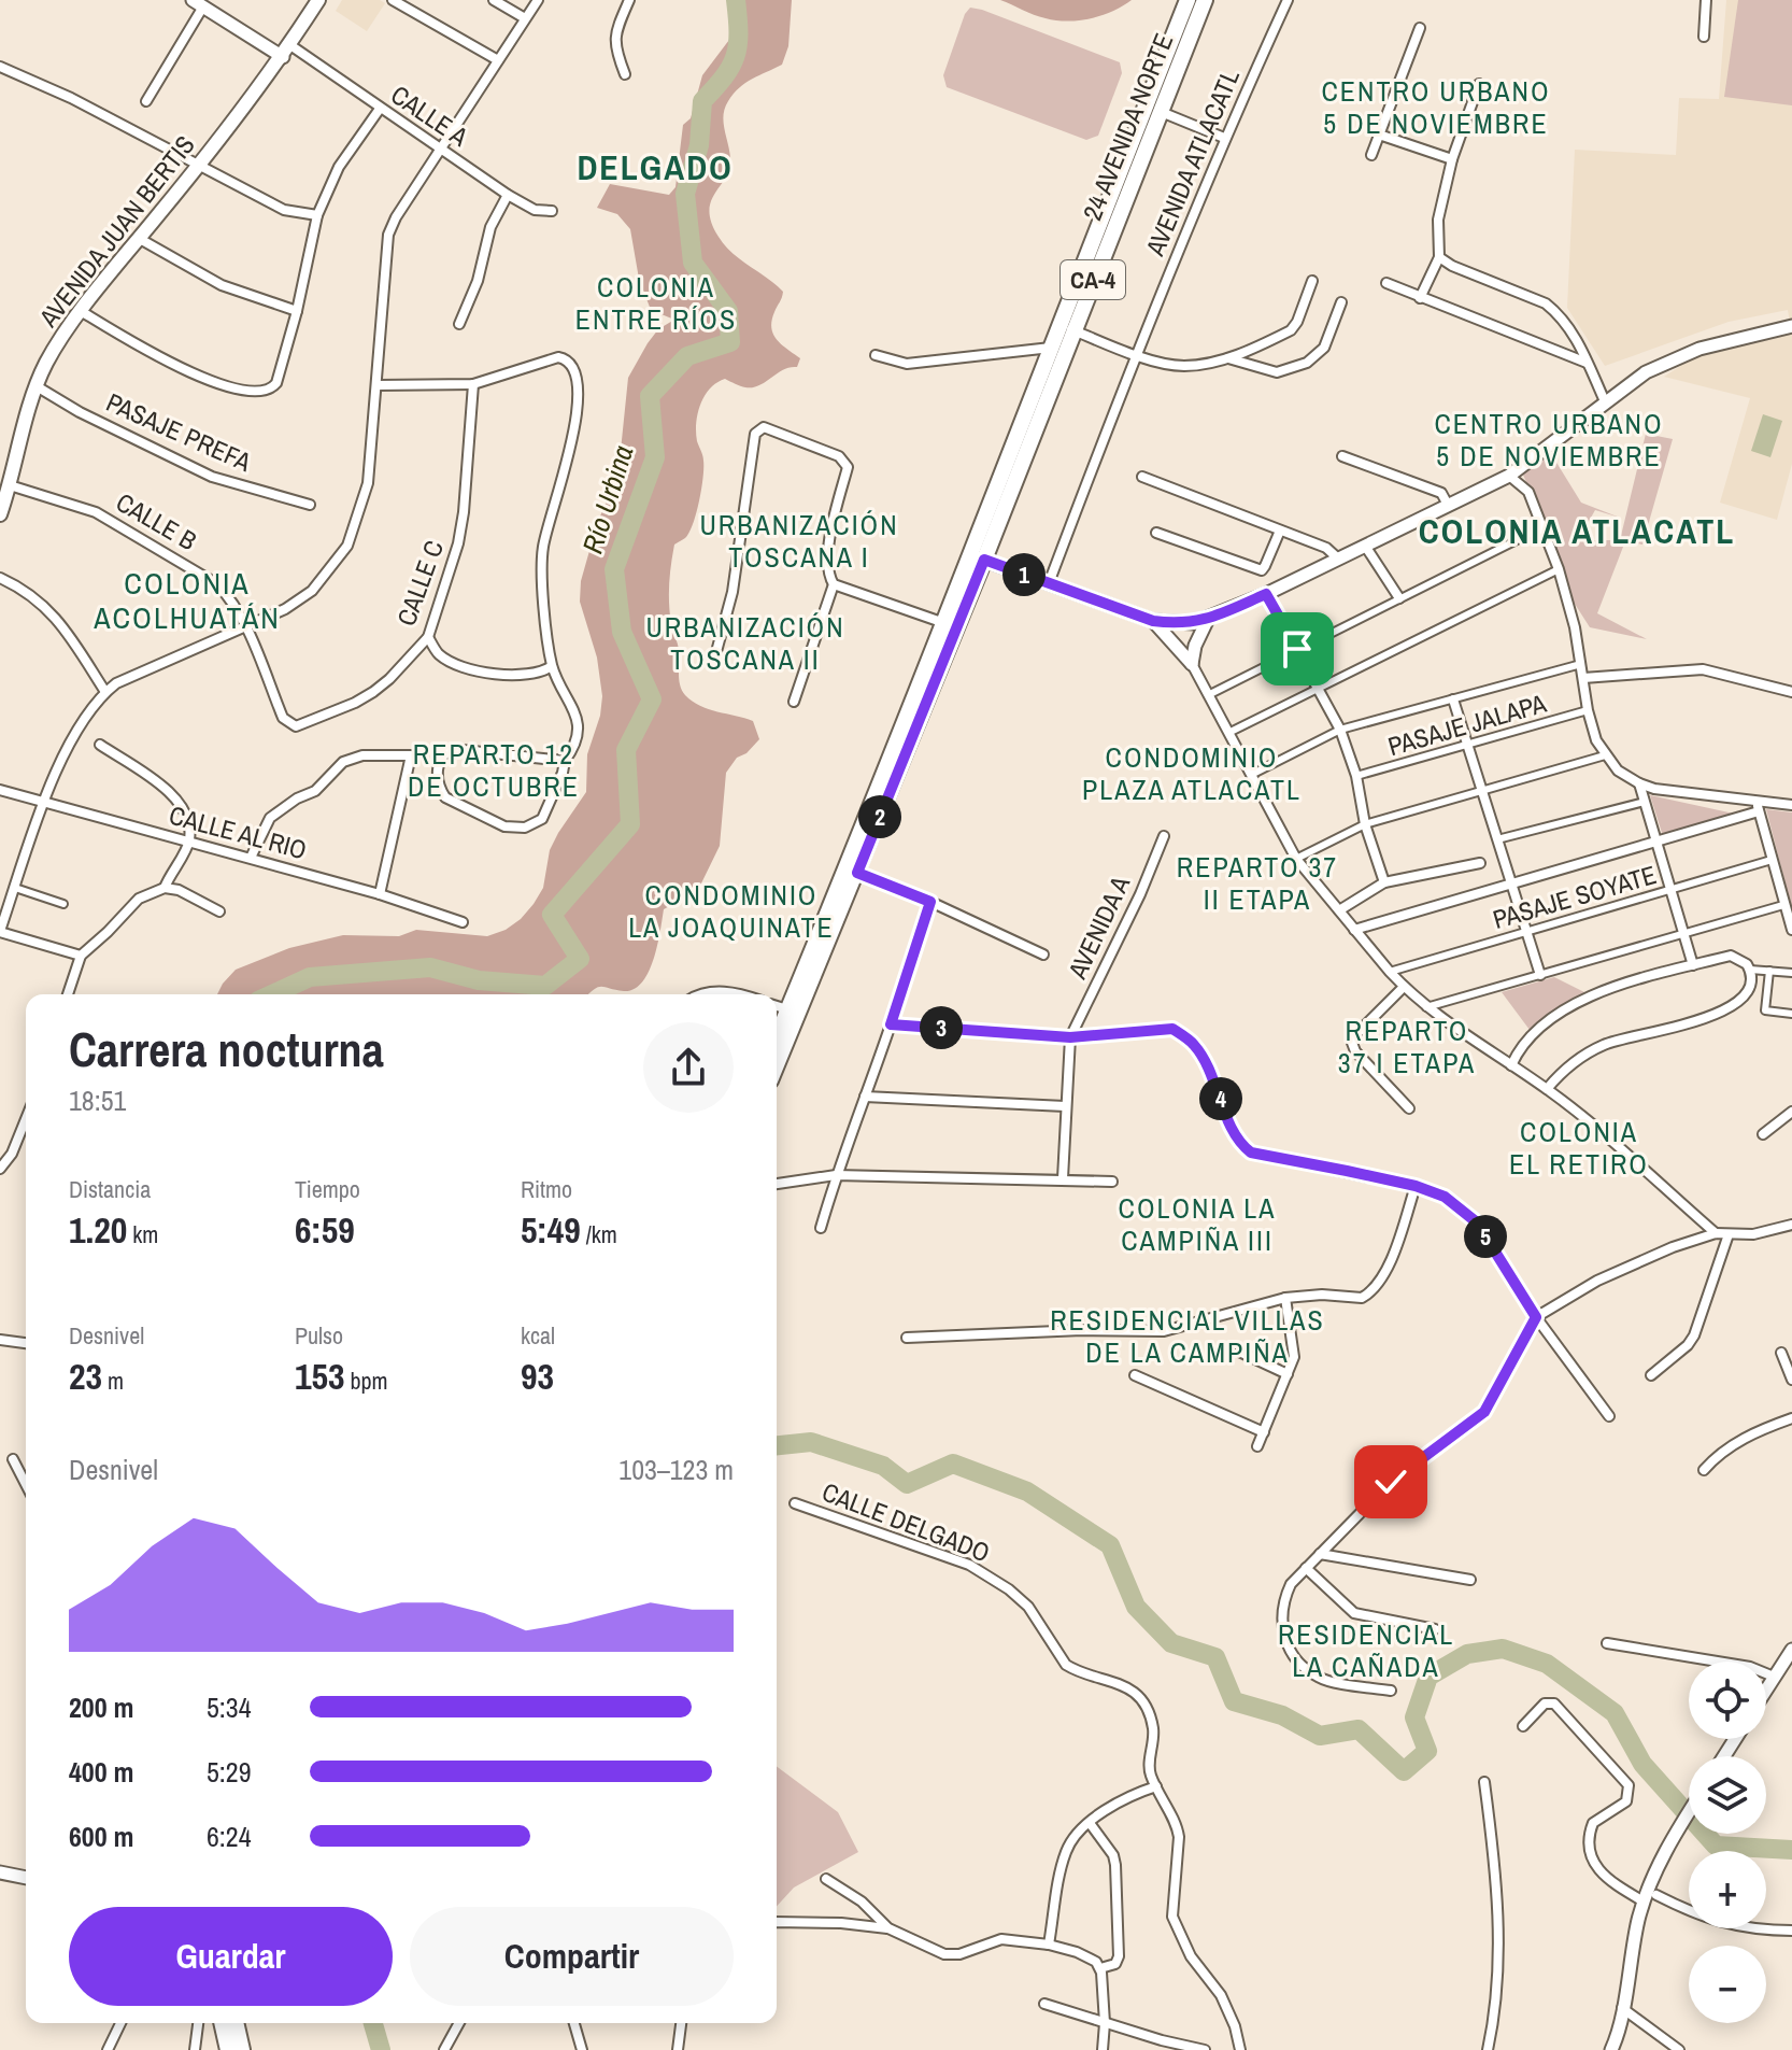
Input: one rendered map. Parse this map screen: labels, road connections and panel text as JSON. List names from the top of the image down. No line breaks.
{"streets":{"main road":["24 AVENIDA NORTE","AVENIDA JUAN BERTIS","CA-4"],"street":["CALLE A","AVENIDA ATLACATL","PASAJE PREFA","CALLE B","CALLE C","PASAJE JALAPA","CALLE AL RIO","PASAJE SOYATE","AVENIDA A","CALLE DELGADO"]},"crossings":[["CALLE A","AVENIDA JUAN BERTIS"],["24 AVENIDA NORTE","CA-4"],["AVENIDA JUAN BERTIS","PASAJE PREFA"],["AVENIDA JUAN BERTIS","CALLE B"],["CALLE B","CALLE C"]],"districts":["CENTRO URBANO 5 DE NOVIEMBRE","DELGADO","COLONIA ENTRE RÍOS","CENTRO URBANO 5 DE NOVIEMBRE","URBANIZACIÓN TOSCANA I","COLONIA ATLACATL","COLONIA ACOLHUATÁN","URBANIZACIÓN TOSCANA II","REPARTO 12 DE OCTUBRE","CONDOMINIO PLAZA ATLACATL","REPARTO 37 II ETAPA","CONDOMINIO LA JOAQUINATE","REPARTO 37 I ETAPA","COLONIA EL RETIRO","COLONIA LA CAMPIÑA III","RESIDENCIAL VILLAS DE LA CAMPIÑA","RESIDENCIAL LA CAÑADA"],"water":["Río Urbina"],"page":{"pins":["1","2","3","4","5"],"heading":["Carrera nocturna","18:51"],"stats":[["Distancia","1.20 km"],["Tiempo","6:59"],["Ritmo","5:49 /km"],["Desnivel","23 m"],["Pulso","153 bpm"],["kcal","93"]],"chart":["Desnivel","103–123 m"],"map_buttons":["+","−"],"list":[{"name":"200 m","note":"5:34"},{"name":"400 m","note":"5:29"},{"name":"600 m","note":"6:24"}],"buttons":["Guardar","Compartir"]}}
